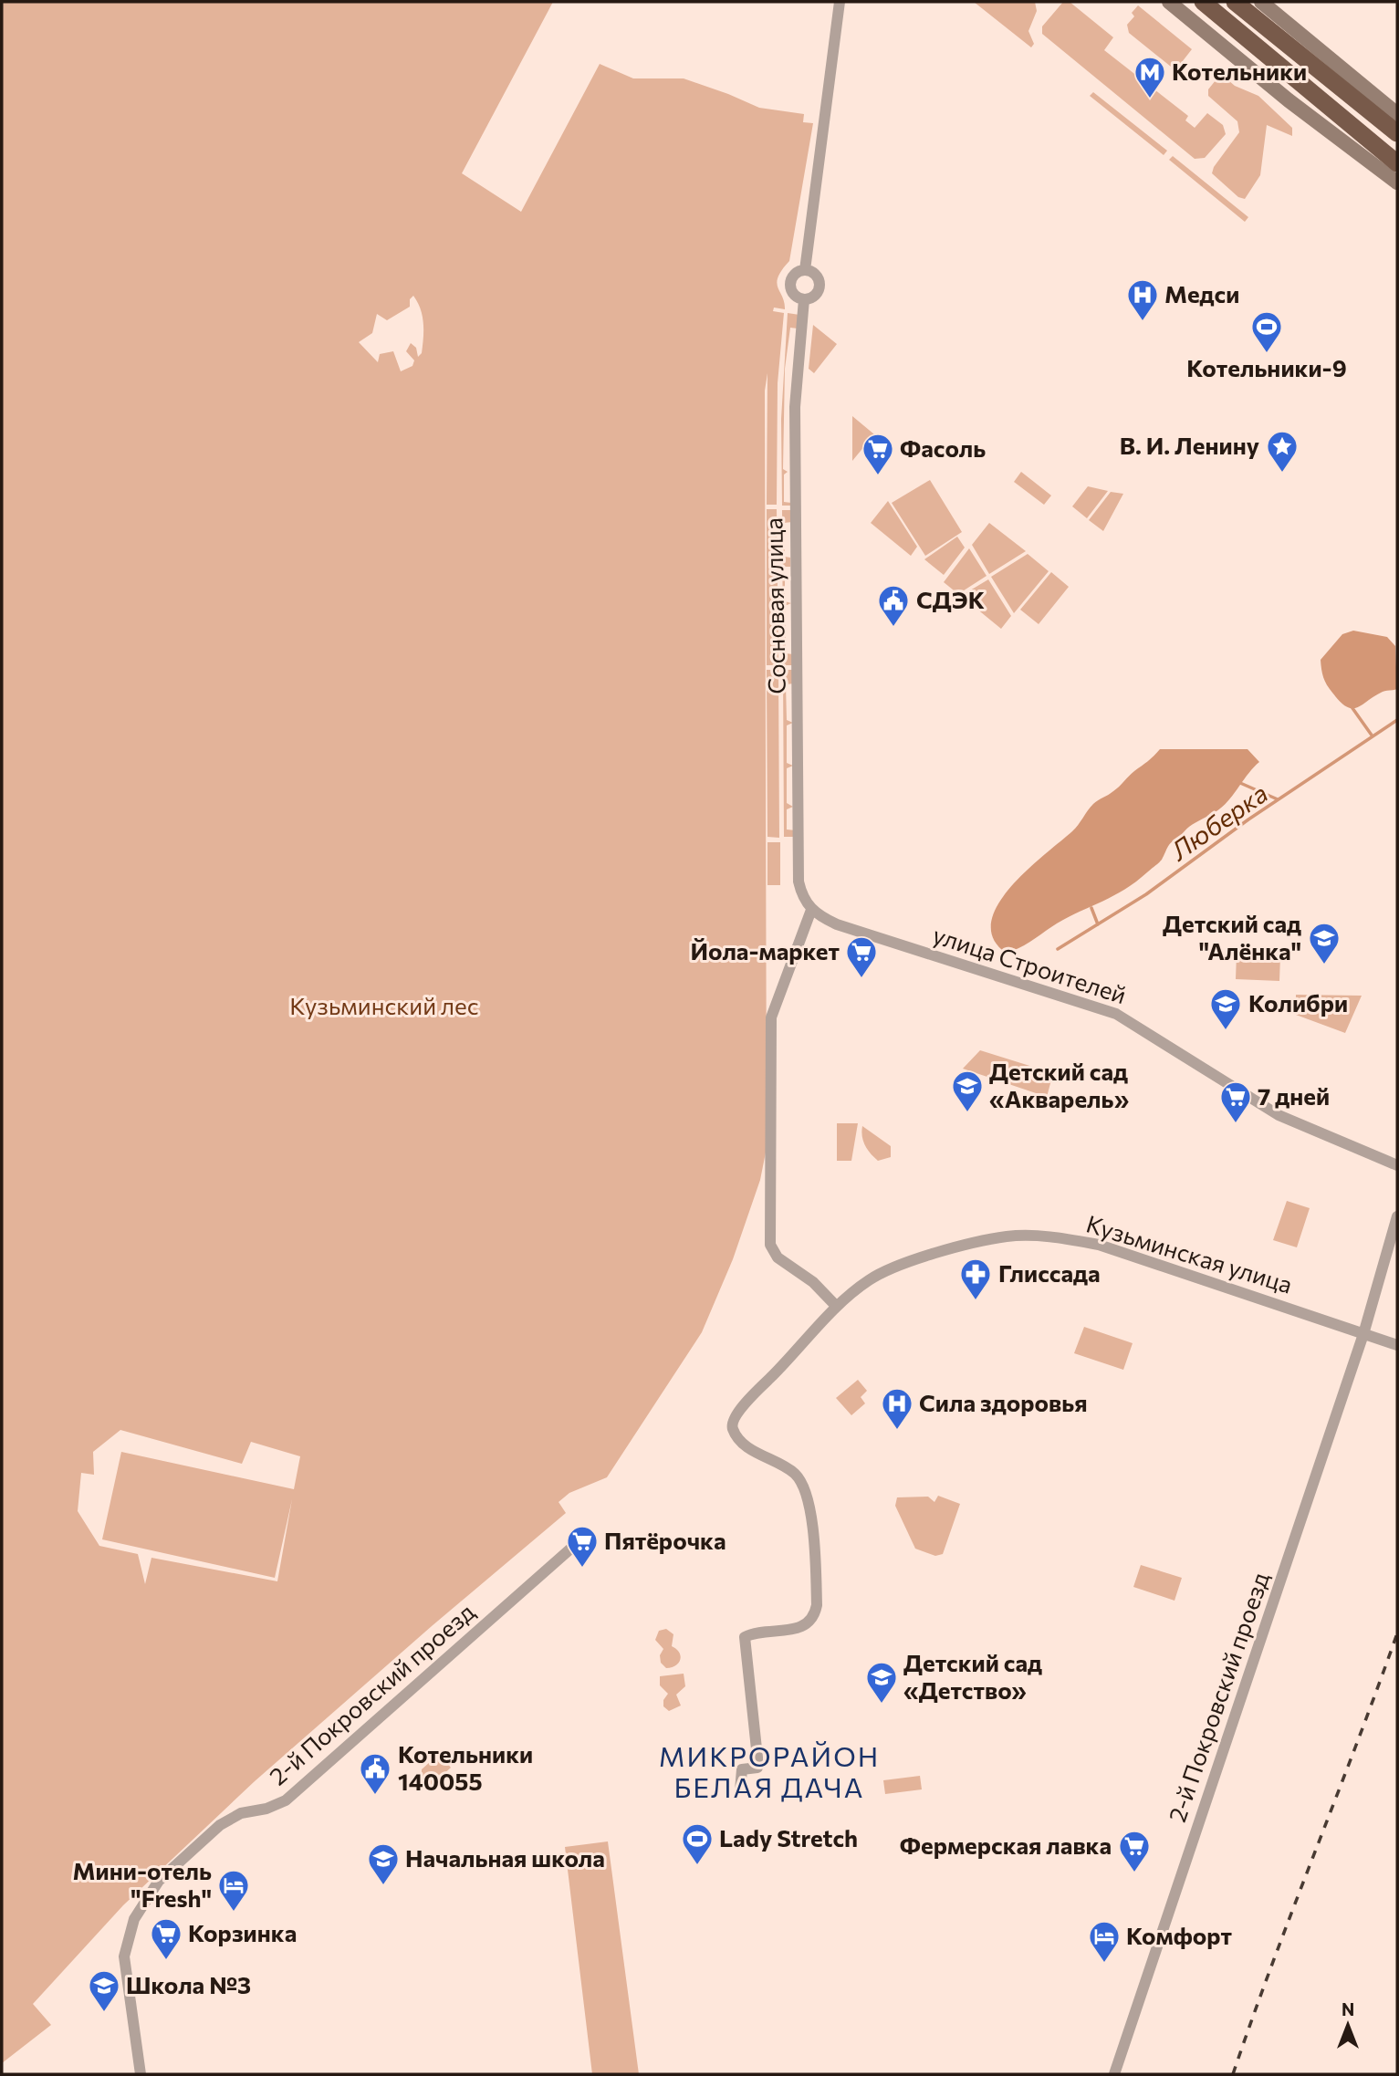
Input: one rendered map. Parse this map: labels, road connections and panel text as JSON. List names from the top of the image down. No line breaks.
{"streets":{"street":["Сосновая улица","улица Строителей","Кузьминская улица","2-й Покровский проезд"]},"crossings":[["Сосновая улица","улица Строителей"],["Кузьминская улица","2-й Покровский проезд"]],"districts":["МИКРОРАЙОН БЕЛАЯ ДАЧА"],"water":["Люберка"],"parks":["Кузьминский лес"],"places":{"metro station":["Котельники"],"hospital":["Медси","Сила здоровья"],"sports":["Котельники-9","Lady Stretch"],"place":["В. И. Ленину"],"supermarket":["Фасоль","Йола-маркет","7 дней","Пятёрочка","Фермерская лавка","Корзинка"],"public building":["СДЭК","Котельники 140055"],"school or university":["Детский сад \"Алёнка\"","Колибри","Детский сад «Акварель»","Детский сад «Детство»","Начальная школа","Школа №3"],"pharmacy":["Глиссада"],"hotel":["Мини-отель \"Fresh\"","Комфорт"]},"north":"top"}
